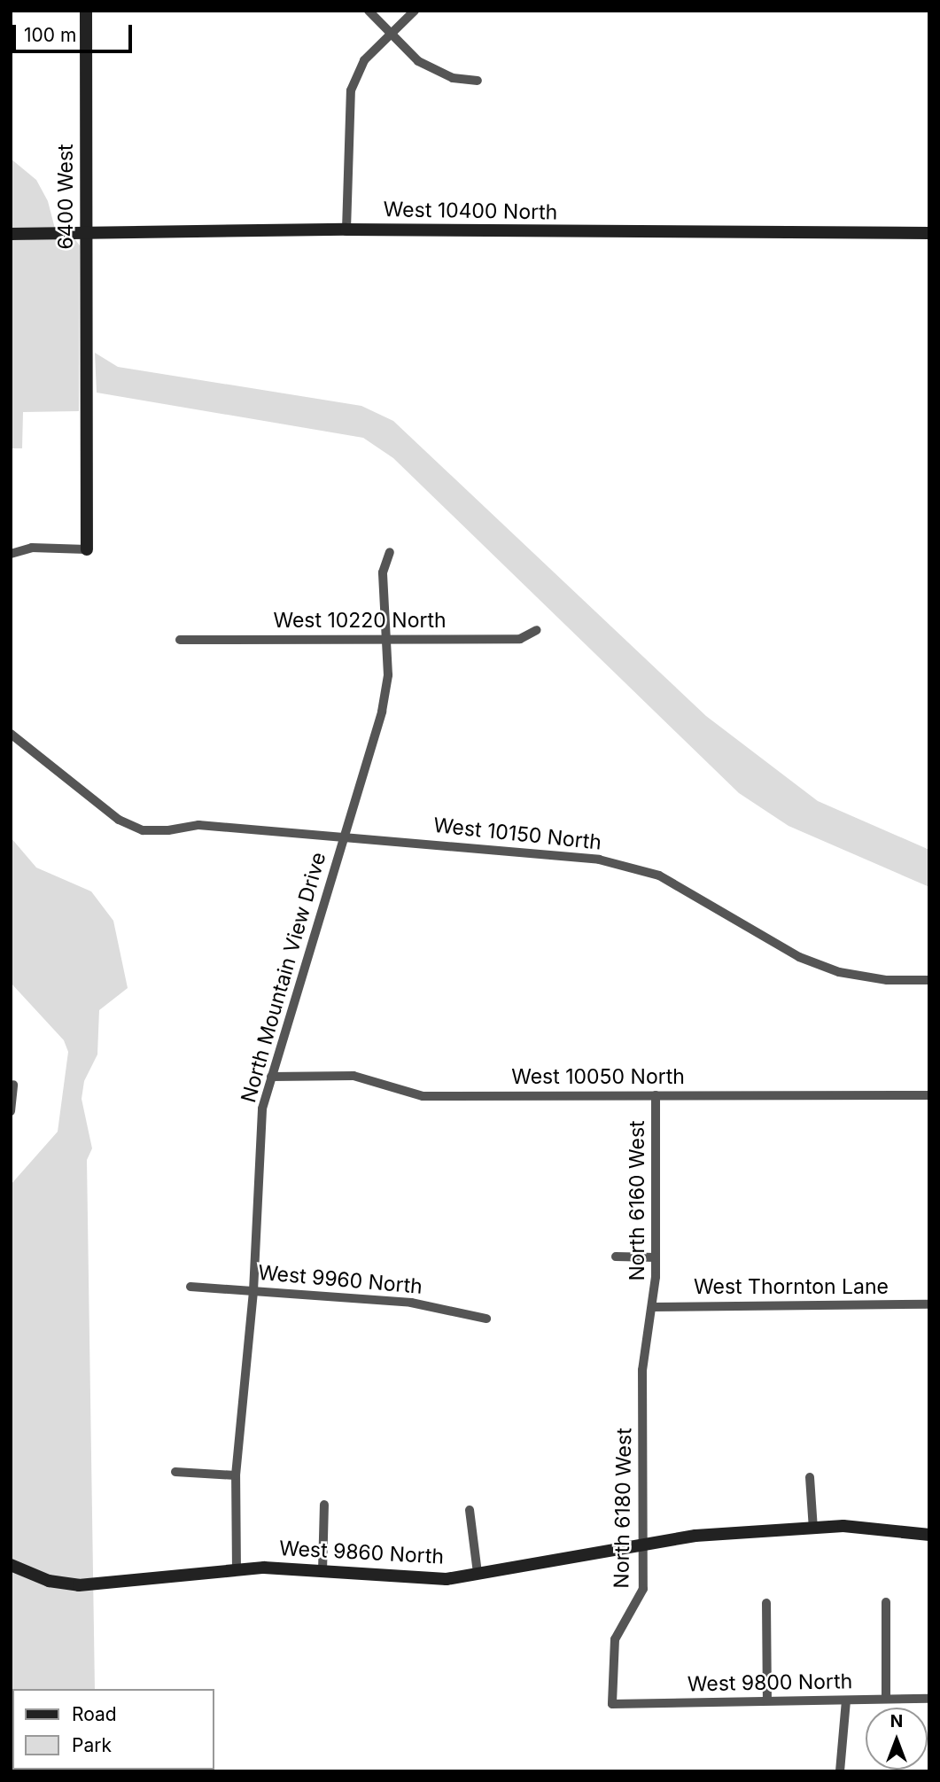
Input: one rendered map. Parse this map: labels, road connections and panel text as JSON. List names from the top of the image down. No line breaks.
{"streets":{"street":["6400 West","West 10400 North","West 10220 North","West 10150 North","North Mountain View Drive","West 10050 North","North 6160 West","West 9960 North","West Thornton Lane","North 6180 West","West 9860 North","West 9800 North"]},"crossings":[["6400 West","West 10400 North"],["West 10220 North","North Mountain View Drive"],["West 10150 North","North Mountain View Drive"],["North Mountain View Drive","West 10050 North"],["North Mountain View Drive","West 9960 North"],["North Mountain View Drive","West 9860 North"],["West 10050 North","North 6160 West"],["North 6160 West","West Thornton Lane"],["North 6160 West","North 6180 West"],["West Thornton Lane","North 6180 West"],["North 6180 West","West 9860 North"],["North 6180 West","West 9800 North"]],"legend":["Road","Park"],"scale_bar":"100 m","north":"top"}
